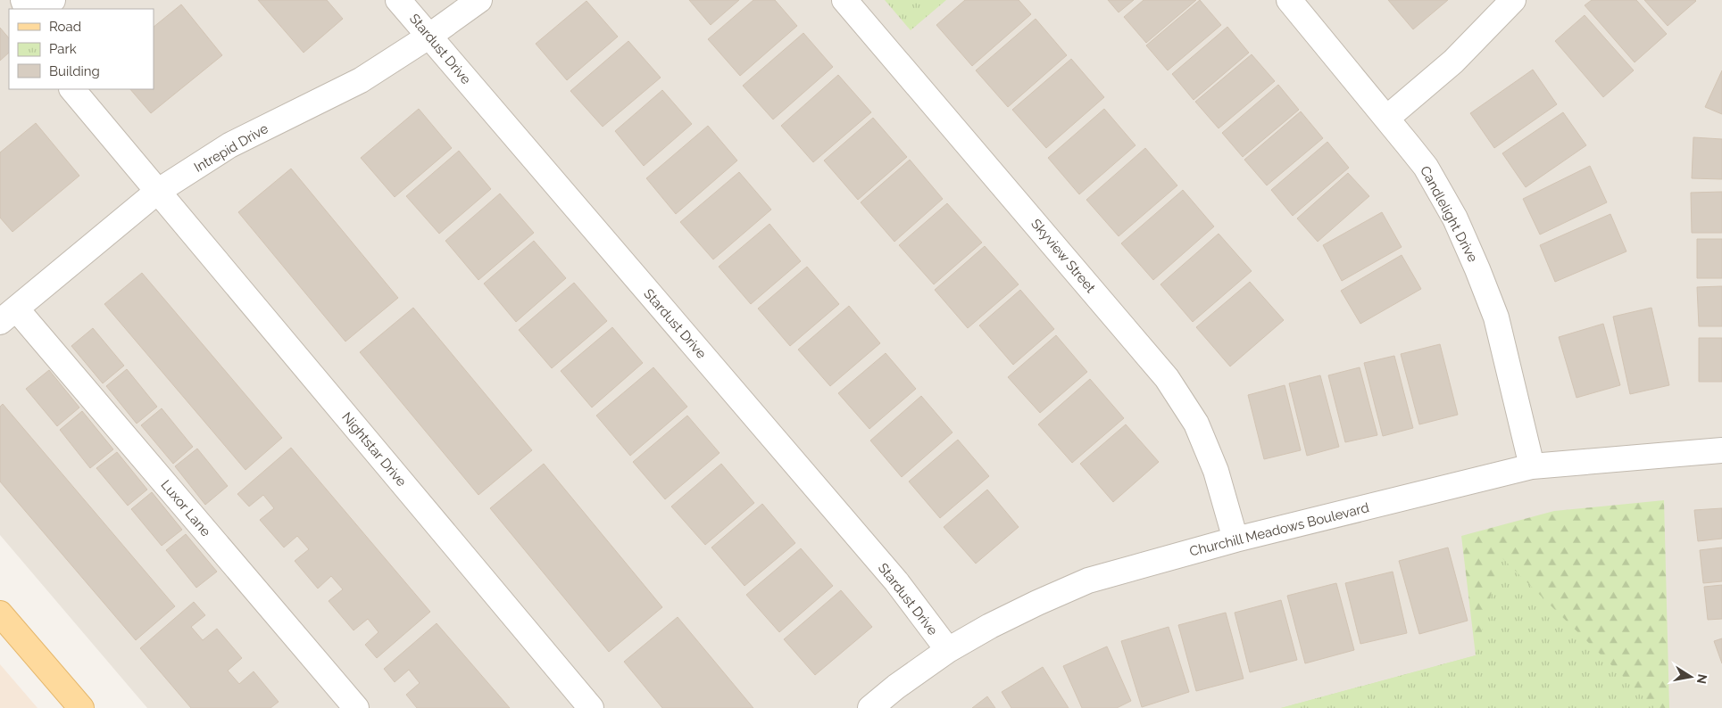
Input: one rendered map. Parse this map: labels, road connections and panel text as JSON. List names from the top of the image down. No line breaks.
{"streets":{"street":["Stardust Drive","Intrepid Drive","Candlelight Drive","Skyview Street","Nightstar Drive","Luxor Lane","Churchill Meadows Boulevard"]},"crossings":[["Stardust Drive","Intrepid Drive"],["Stardust Drive","Churchill Meadows Boulevard"],["Intrepid Drive","Nightstar Drive"],["Intrepid Drive","Luxor Lane"],["Candlelight Drive","Churchill Meadows Boulevard"],["Skyview Street","Churchill Meadows Boulevard"]],"legend":["Road","Park","Building"],"north":"right"}
